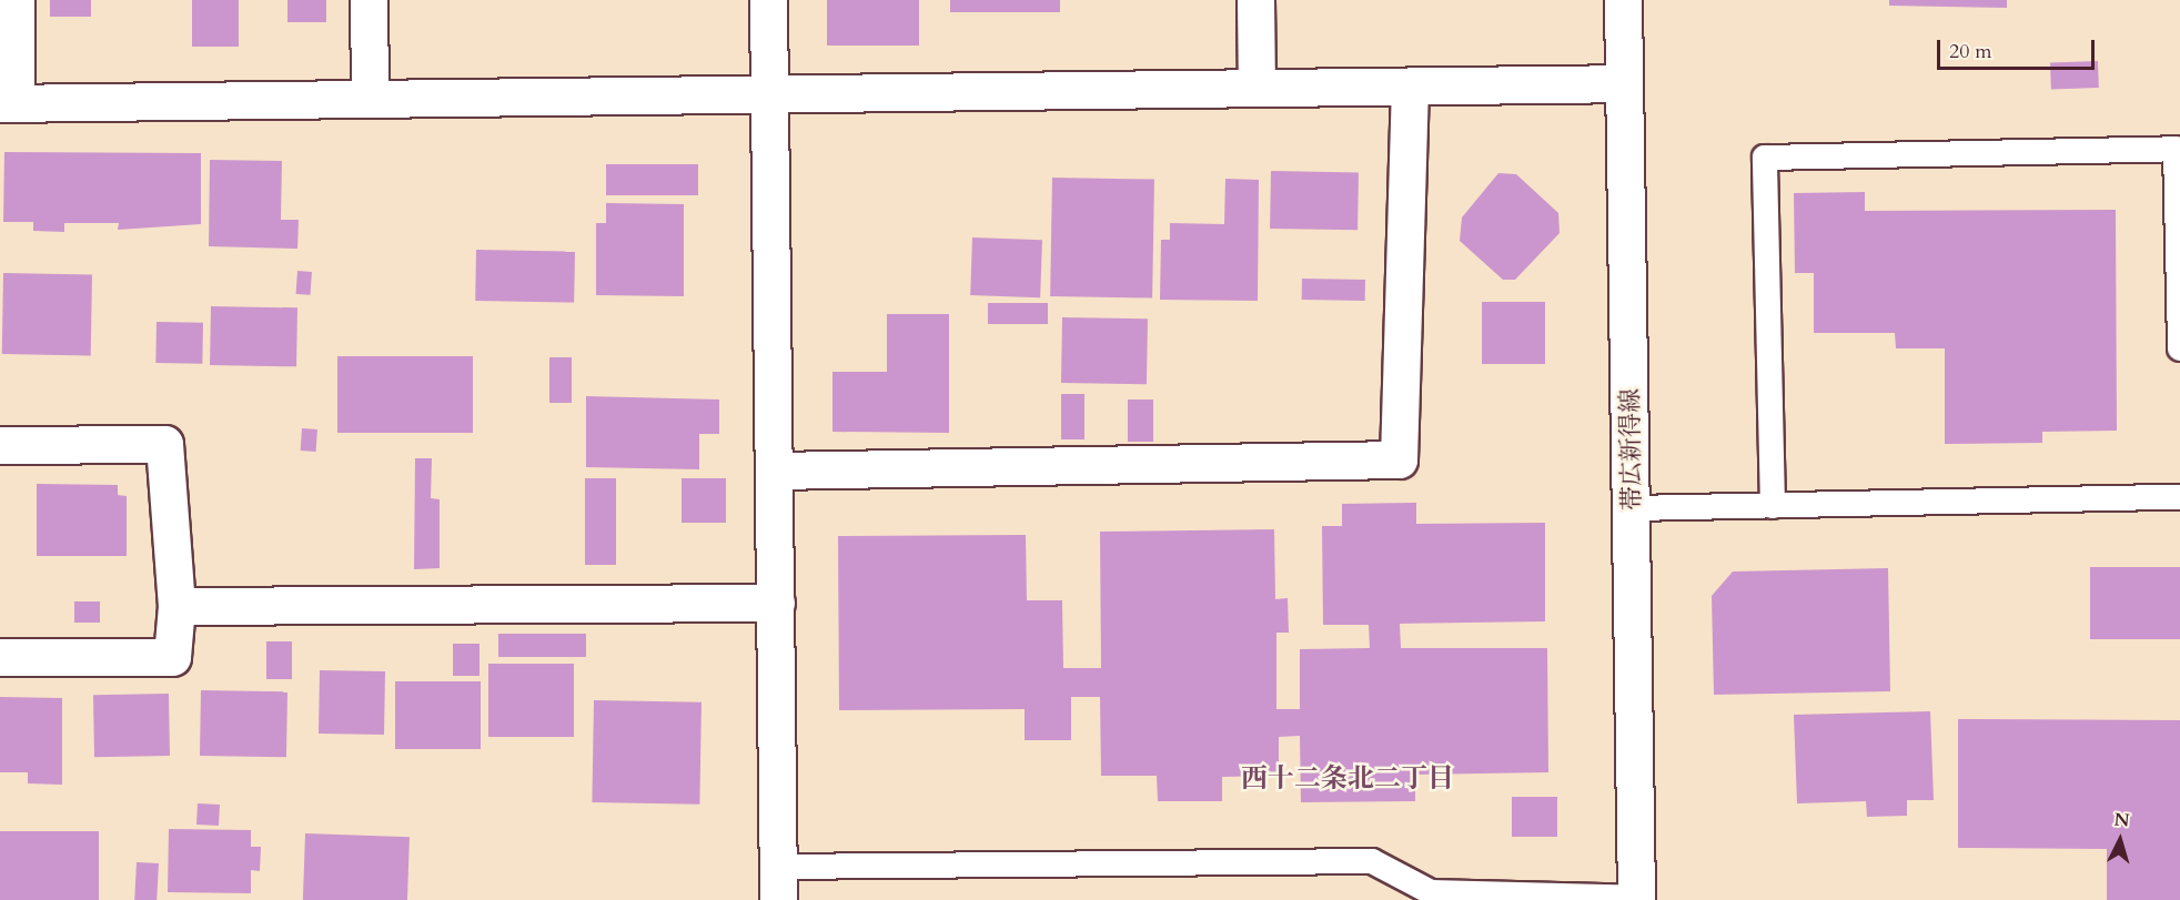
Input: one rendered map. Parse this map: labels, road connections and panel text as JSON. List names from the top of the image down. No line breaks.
{"streets":{"street":["帯広新得線"]},"districts":["西十二条北二丁目"],"scale_bar":"20 m","north":"top"}
